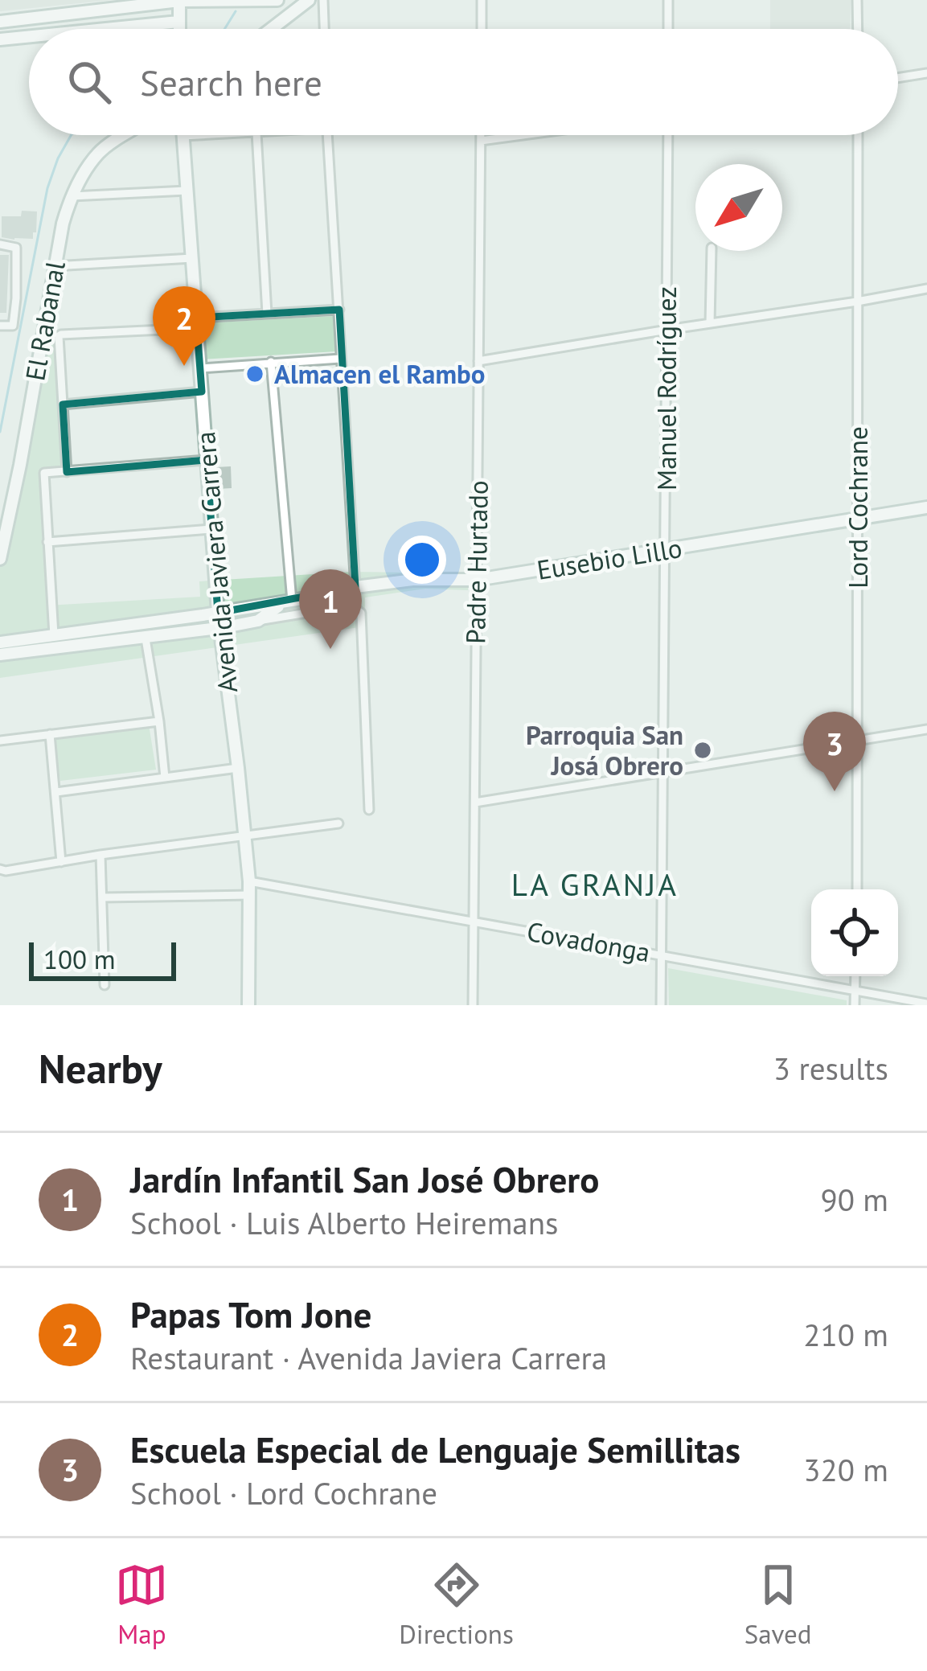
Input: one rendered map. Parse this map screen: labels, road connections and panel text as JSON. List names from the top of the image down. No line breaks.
{"streets":{"street":["El Rabanal","Manuel Rodríguez","Lord Cochrane","Eusebio Lillo","Avenida Javiera Carrera","Padre Hurtado","Covadonga"]},"crossings":[["Manuel Rodríguez","Eusebio Lillo"],["Manuel Rodríguez","Covadonga"],["Lord Cochrane","Eusebio Lillo"],["Eusebio Lillo","Avenida Javiera Carrera"],["Eusebio Lillo","Padre Hurtado"],["Avenida Javiera Carrera","Covadonga"],["Padre Hurtado","Covadonga"]],"districts":["LA GRANJA"],"places":["Almacen el Rambo","Parroquia San Josá Obrero"],"scale_bar":"100 m","north":"bottom left","page":{"search":"Search here","pins":["2","1","3"],"scale":"100 m","heading":["Nearby","3 results"],"list":[{"mark":"1","name":"Jardín Infantil San José Obrero","note":"School · Luis Alberto Heiremans","value":"90 m"},{"mark":"2","name":"Papas Tom Jone","note":"Restaurant · Avenida Javiera Carrera","value":"210 m"},{"mark":"3","name":"Escuela Especial de Lenguaje Semillitas","note":"School · Lord Cochrane","value":"320 m"}],"nav":["Map","Directions","Saved"]}}
